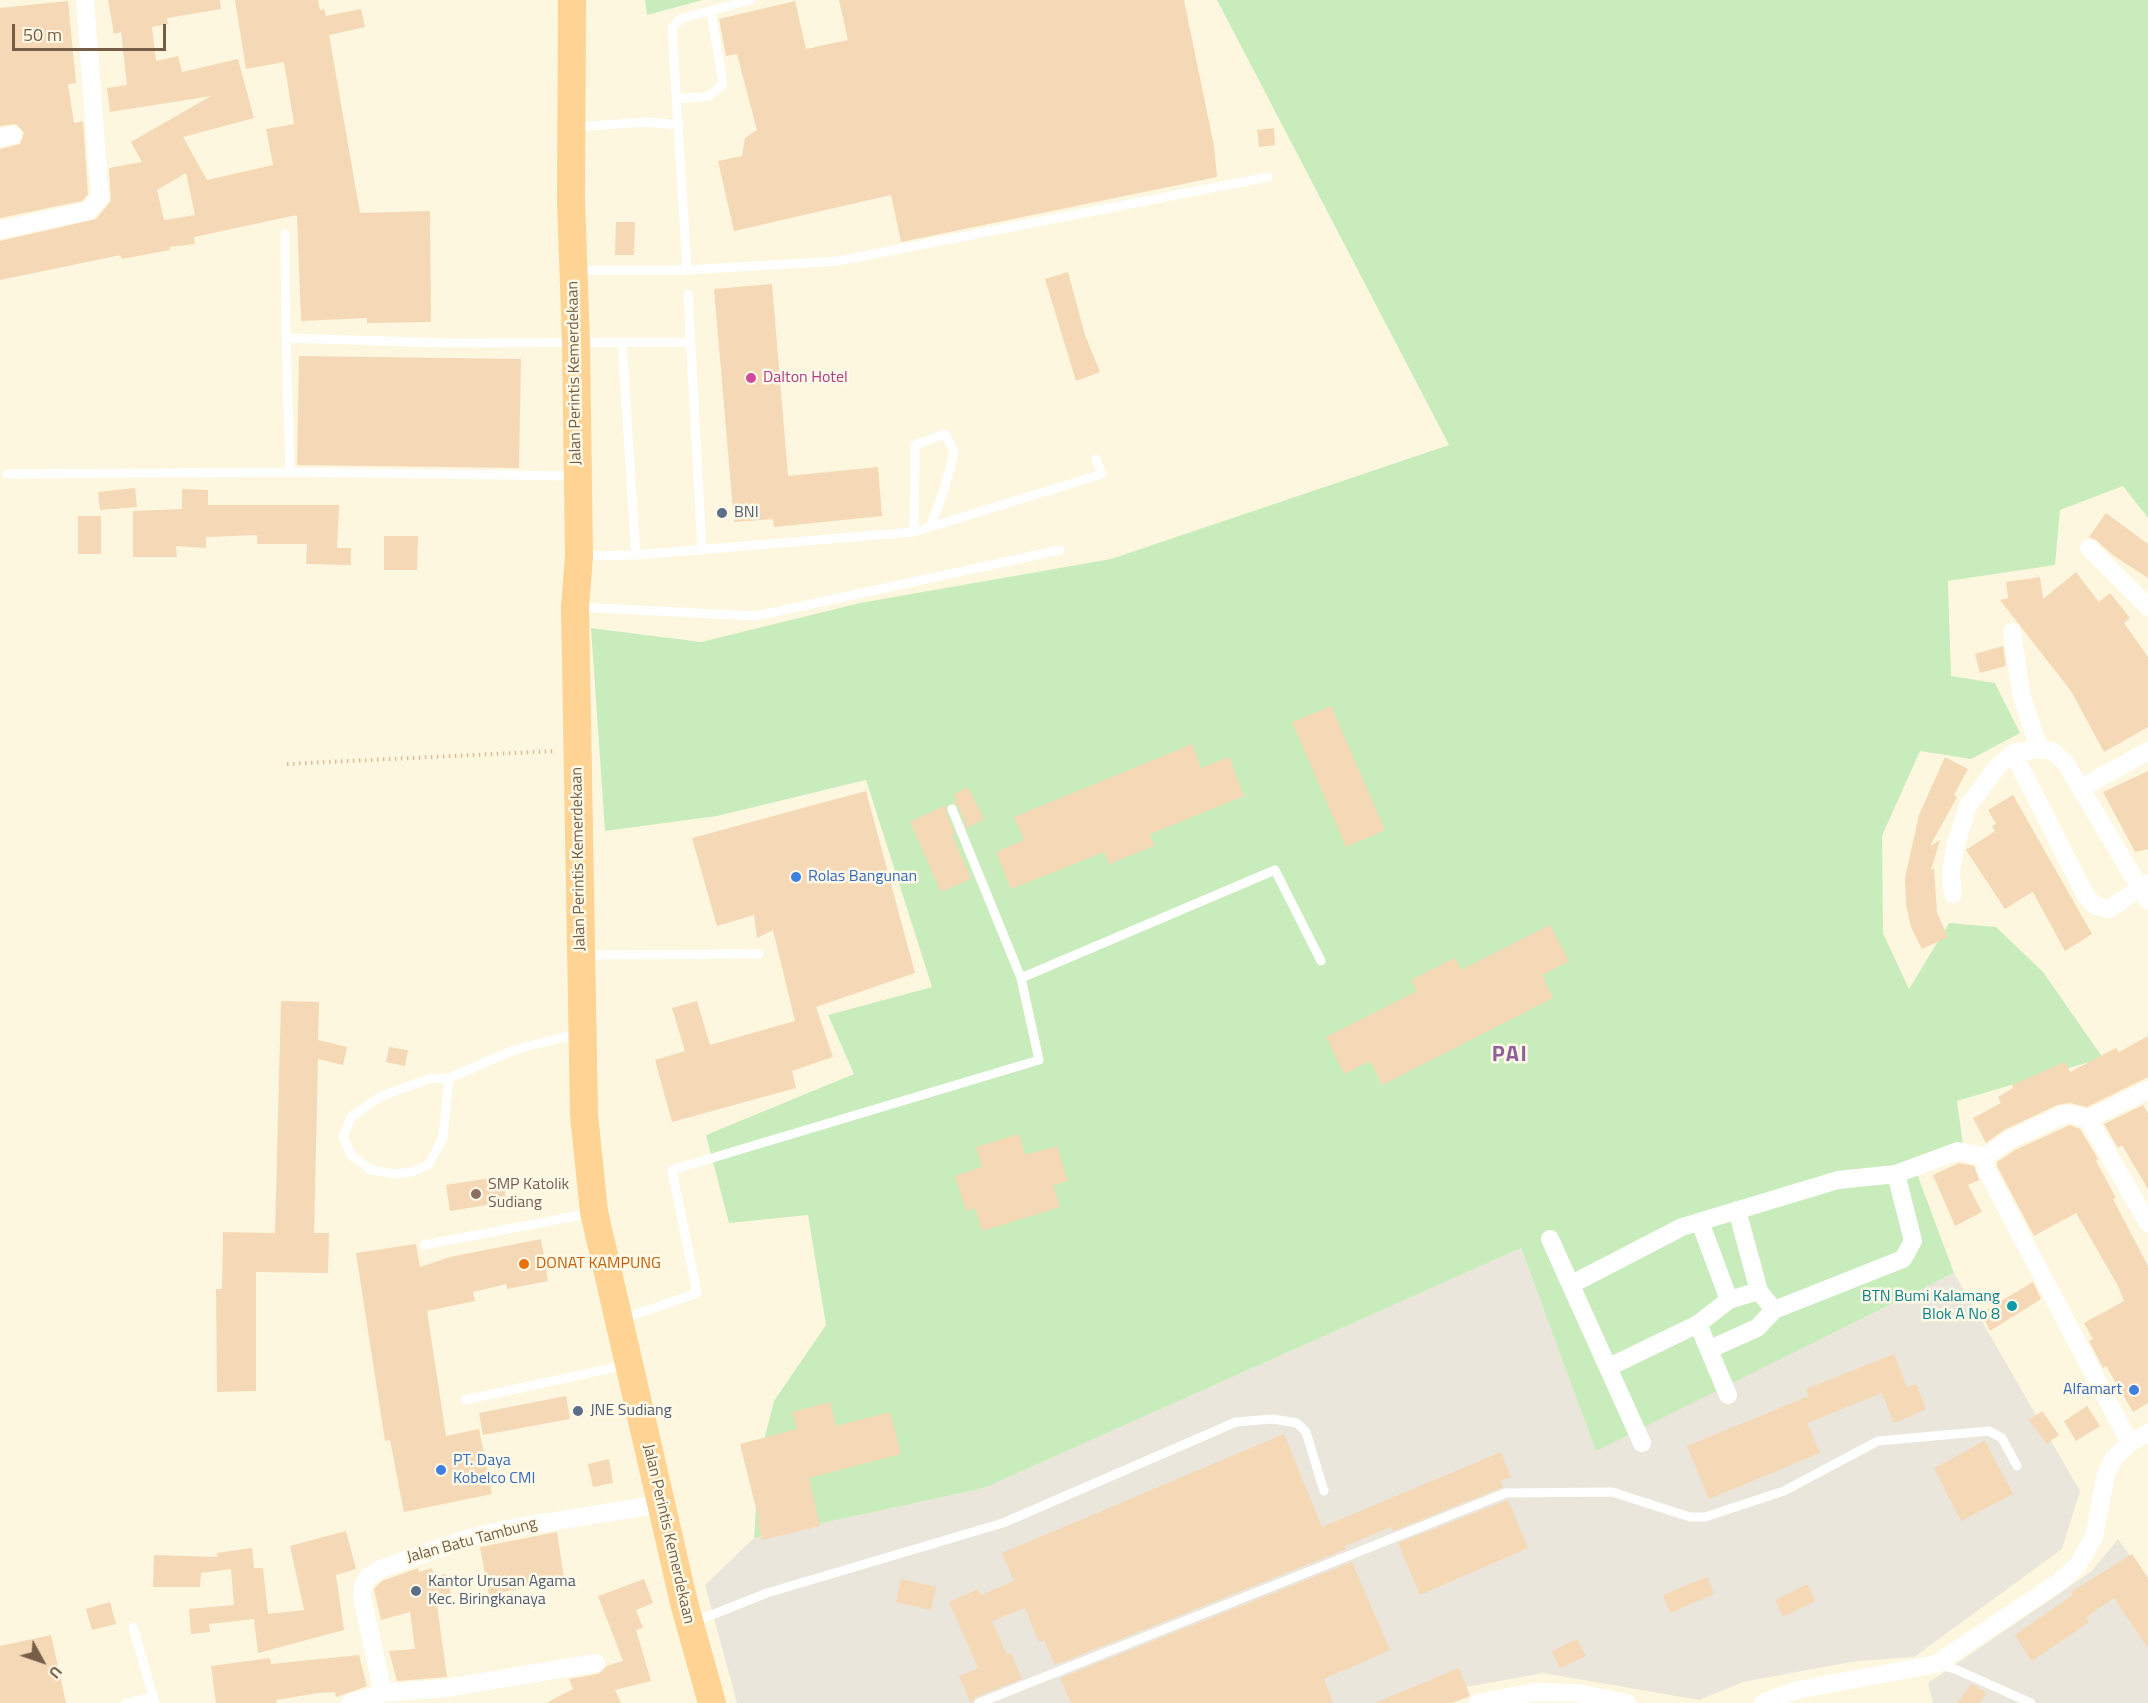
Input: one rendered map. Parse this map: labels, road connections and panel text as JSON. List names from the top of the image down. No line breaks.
{"streets":{"highway":["Jalan Perintis Kemerdekaan"],"street":["Jalan Batu Tambung"]},"crossings":[["Jalan Perintis Kemerdekaan","Jalan Batu Tambung"]],"districts":["PAI"],"places":["Dalton Hotel","BNI","Rolas Bangunan","SMP Katolik Sudiang","DONAT KAMPUNG","BTN Bumi Kalamang Blok A No 8","Alfamart","JNE Sudiang","PT. Daya Kobelco CMI","Kantor Urusan Agama Kec. Biringkanaya"],"scale_bar":"50 m","north":"bottom right"}
